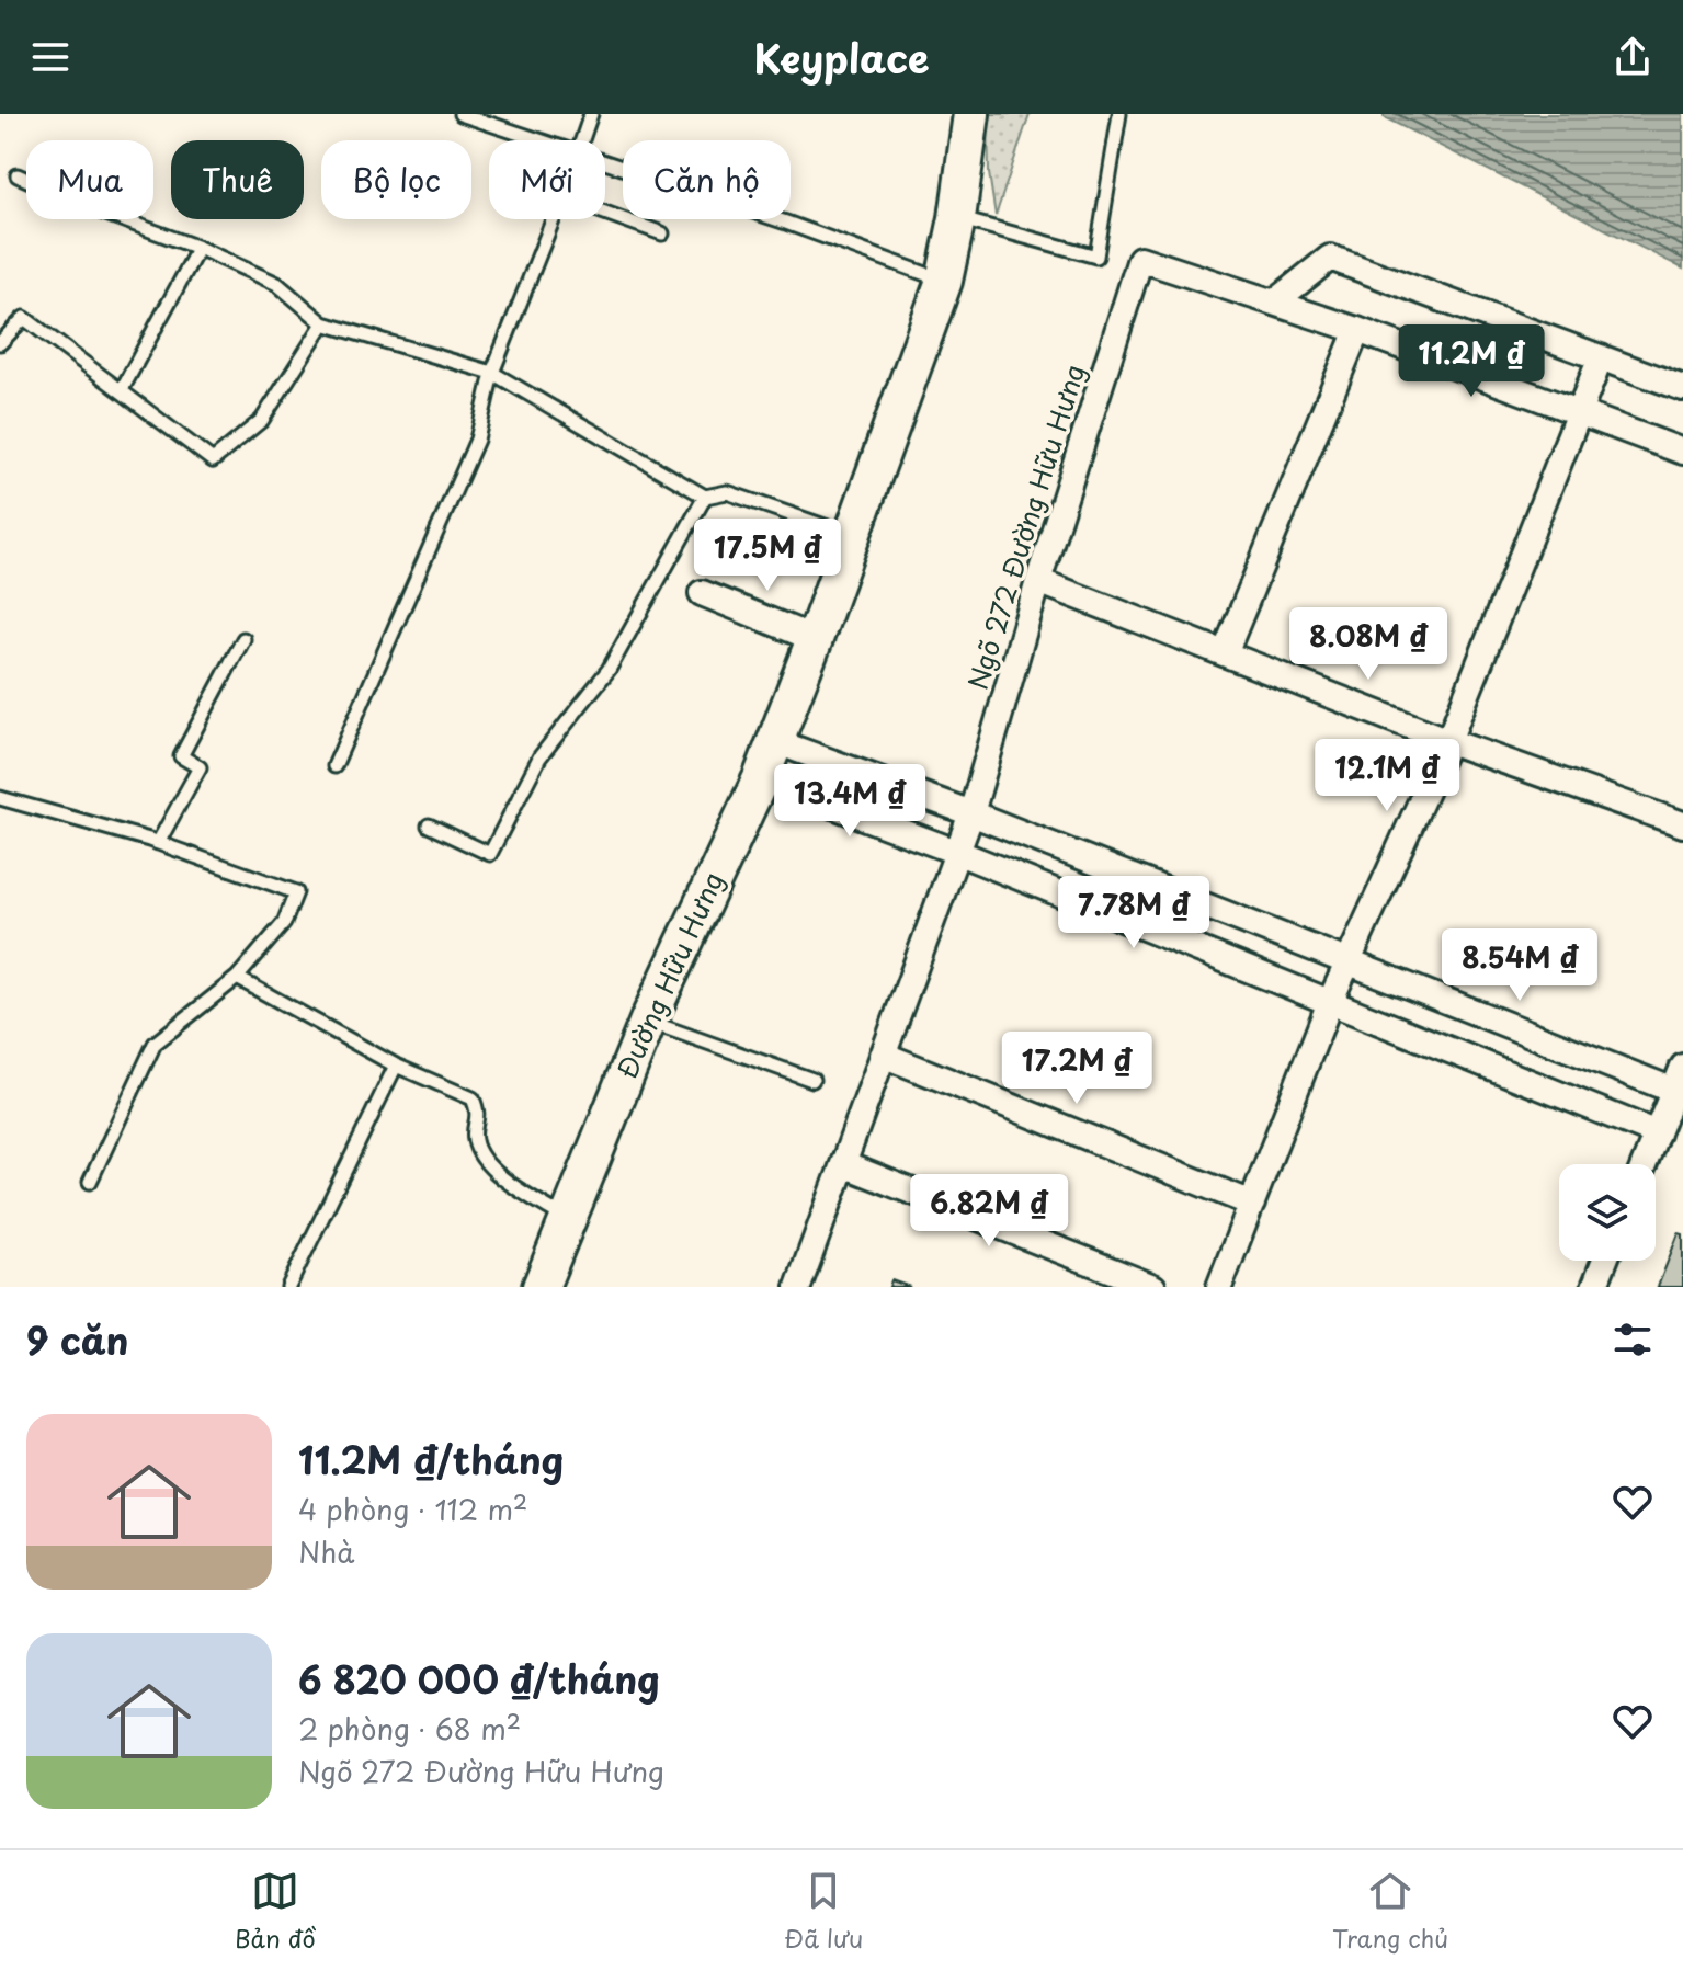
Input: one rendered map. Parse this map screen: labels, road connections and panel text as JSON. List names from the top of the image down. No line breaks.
{"streets":{"main road":["Đường Hữu Hưng"],"street":["Ngõ 272 Đường Hữu Hưng"]},"page":{"header":"Keyplace","chip":["Mua","Thuê","Bộ lọc","Mới","Căn hộ"],"price":["11.2M ₫","17.5M ₫","8.08M ₫","12.1M ₫","13.4M ₫","7.78M ₫","8.54M ₫","17.2M ₫","6.82M ₫"],"heading":"9 căn","list":[{"name":"11.2M ₫/tháng","note":"4 phòng · 112 m² · Nhà"},{"name":"6 820 000 ₫/tháng","note":"2 phòng · 68 m² · Ngõ 272 Đường Hữu Hưng"}],"tabs":["Bản đồ","Đã lưu","Trang chủ"]}}
